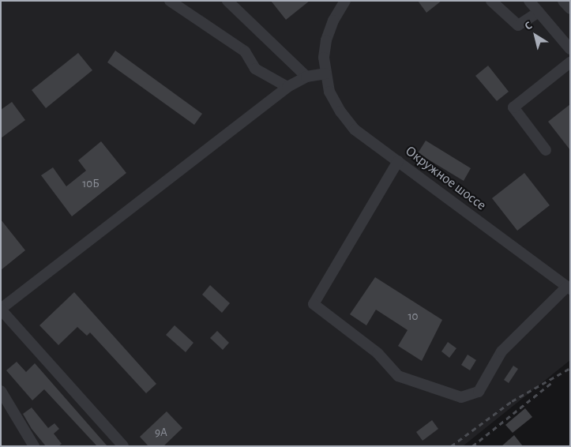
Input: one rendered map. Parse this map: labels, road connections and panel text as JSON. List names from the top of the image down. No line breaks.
{"streets":{"street":["Окружное шоссе"]},"house_numbers":["10Б","10","9А"],"north":"top left"}
